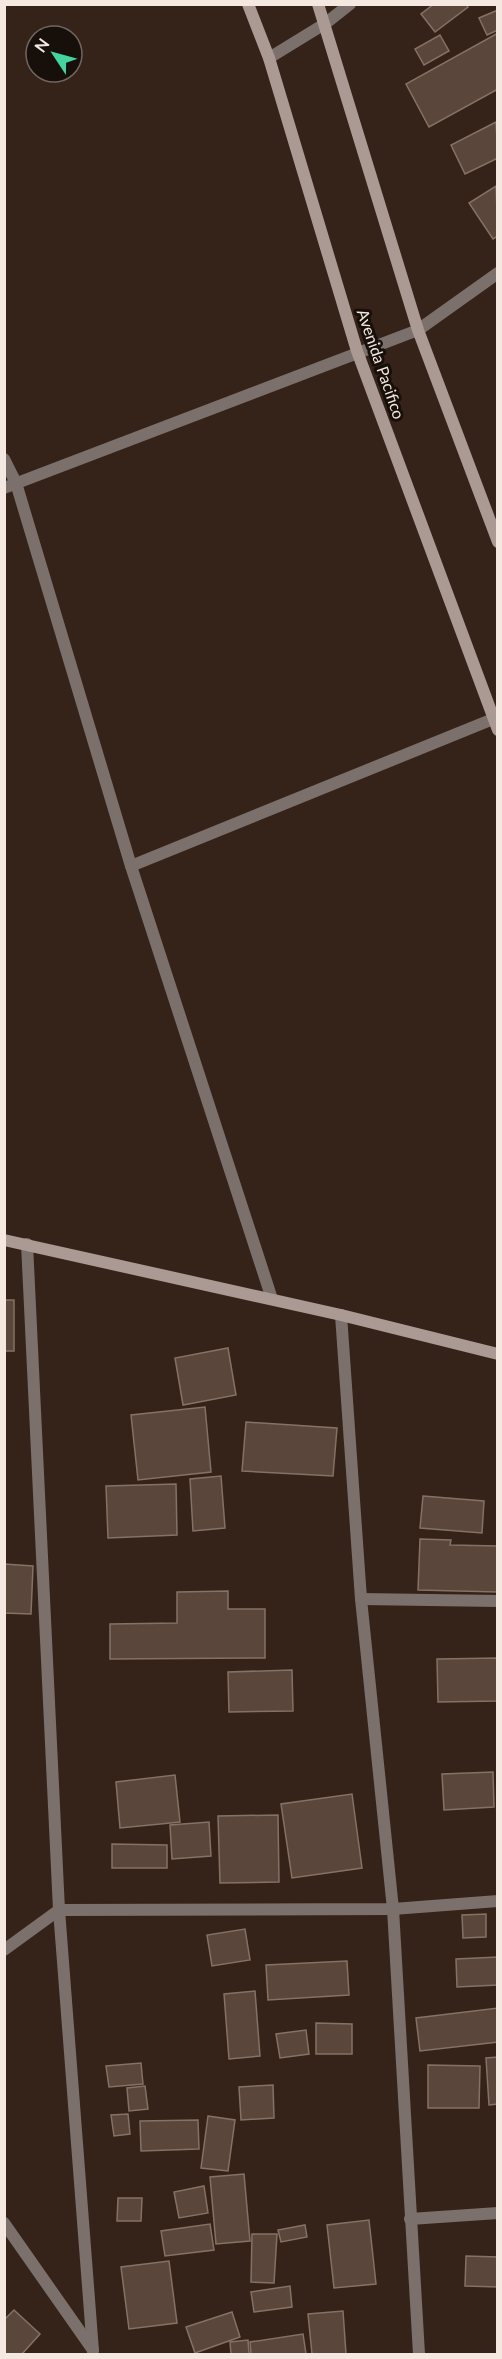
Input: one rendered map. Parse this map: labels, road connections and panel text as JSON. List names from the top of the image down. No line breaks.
{"streets":{"main road":["Avenida Pacifico"]},"north":"top left"}
